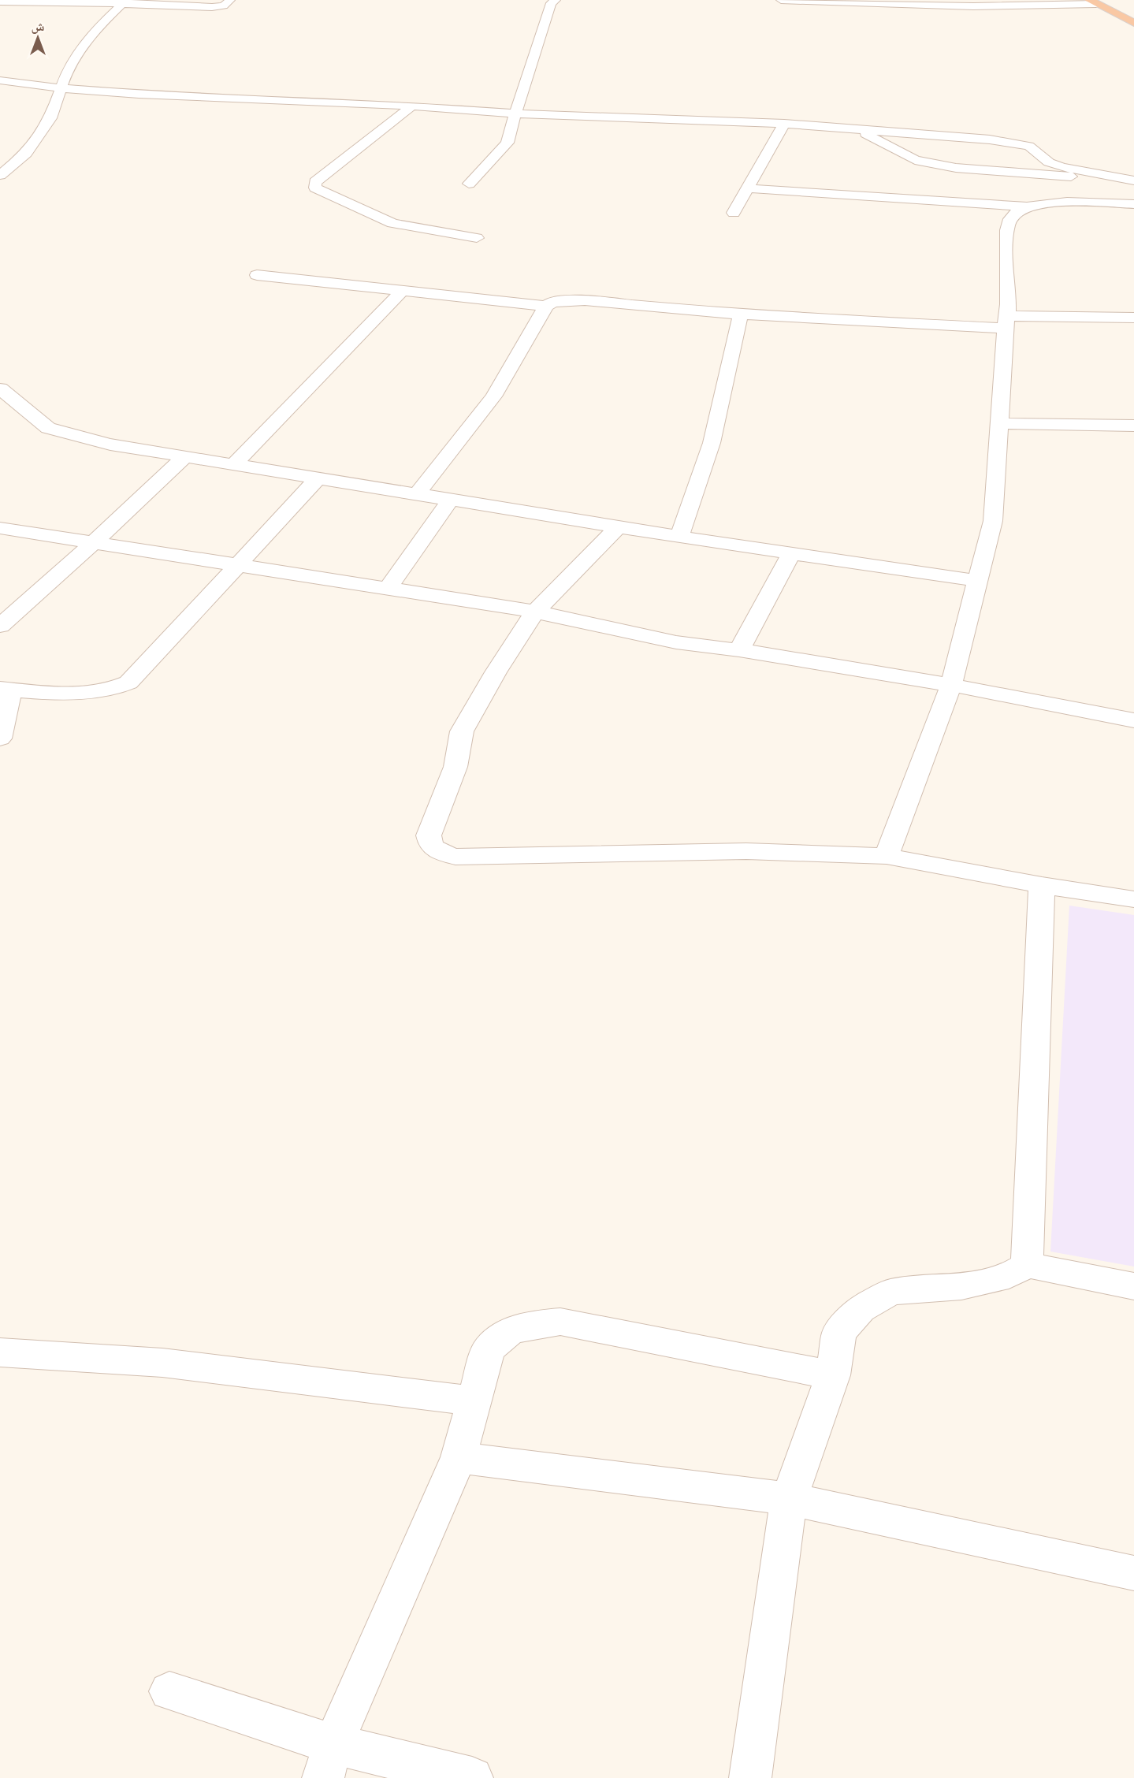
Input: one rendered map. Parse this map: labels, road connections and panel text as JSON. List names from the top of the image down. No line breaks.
{"north":"top"}
